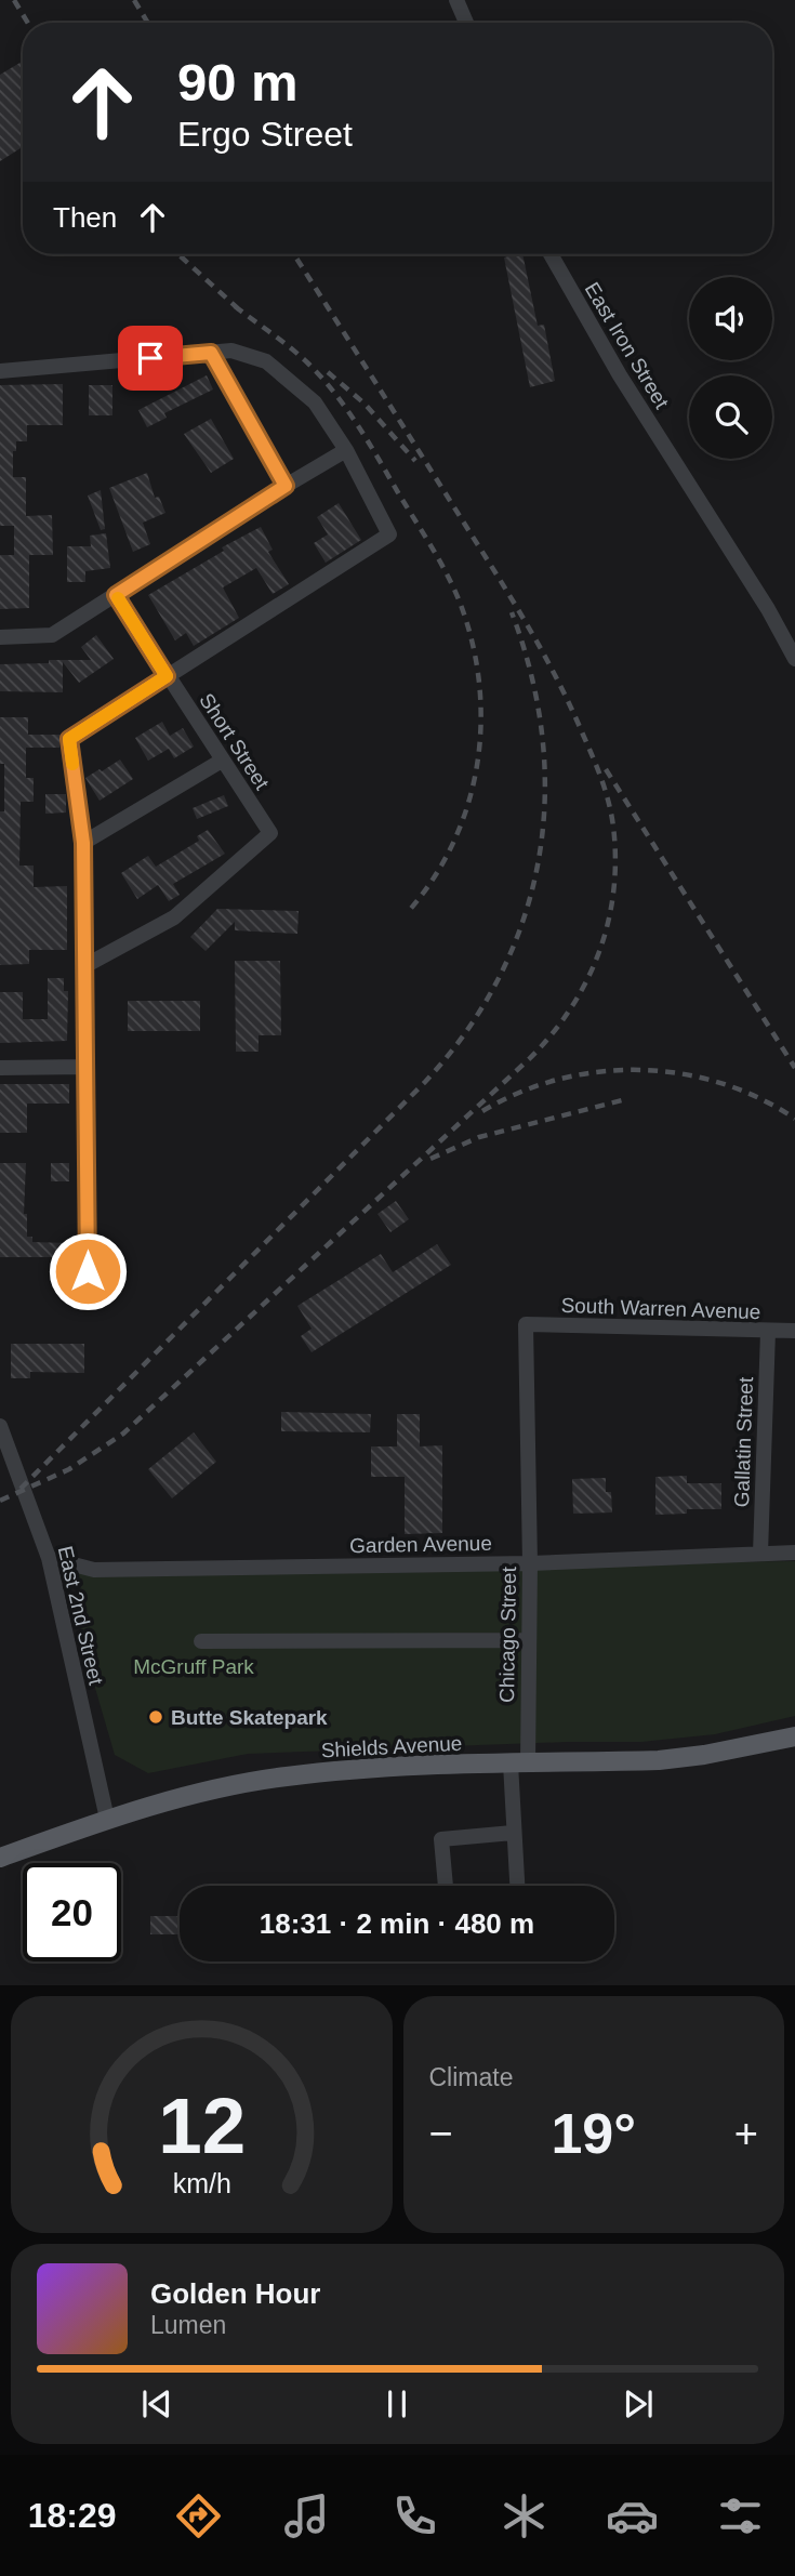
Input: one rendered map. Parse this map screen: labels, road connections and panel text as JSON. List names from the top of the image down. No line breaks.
{"streets":{"main road":["Shields Avenue"],"street":["East Iron Street","Short Street","South Warren Avenue","Gallatin Street","Garden Avenue","East 2nd Street","Chicago Street"]},"crossings":[["South Warren Avenue","Gallatin Street"],["South Warren Avenue","Chicago Street"],["Gallatin Street","Garden Avenue"],["Garden Avenue","East 2nd Street"],["Garden Avenue","Chicago Street"],["East 2nd Street","Shields Avenue"],["Chicago Street","Shields Avenue"]],"parks":["McGruff Park"],"places":["Butte Skatepark"],"page":{"turn":["90 m","Ergo Street"],"then":"Then","limit":"20","trip":"18:31 · 2 min · 480 m","tile":"Climate","heat":["−","19°","+"],"song":["Golden Hour","Lumen"],"tabs":"18:29","gauge":["12","km/h"]}}
